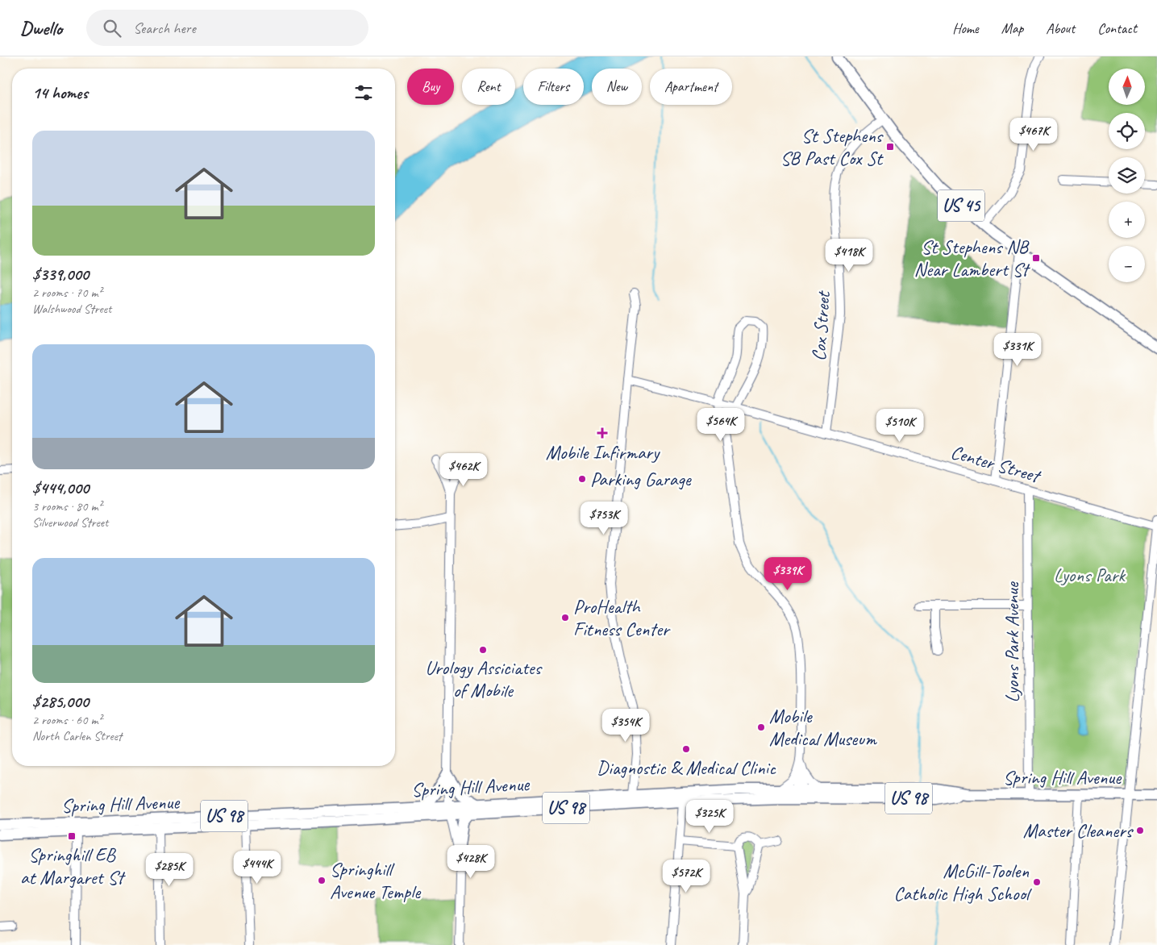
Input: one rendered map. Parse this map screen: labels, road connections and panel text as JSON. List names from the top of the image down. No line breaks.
{"streets":{"main road":["US 45","Spring Hill Avenue","US 98"],"street":["Cox Street","Center Street","Lyons Park Avenue"]},"crossings":[["US 45","Cox Street"],["Cox Street","Center Street"],["Center Street","Lyons Park Avenue"],["Lyons Park Avenue","Spring Hill Avenue"]],"parks":["Lyons Park"],"places":{"transit":["St Stephens SB Past Cox St","St Stephens NB Near Lambert St","Springhill EB at Margaret St"],"health":["Mobile Infirmary"],"other":["Parking Garage","ProHealth Fitness Center","Urology Assiciates of Mobile","Mobile Medical Museum","Diagnostic & Medical Clinic","Master Cleaners","Springhill Avenue Temple","McGill-Toolen Catholic High School"]},"north":"top","page":{"header":"Dwello","search":"Search here","nav":["Home","Map","About","Contact"],"map_buttons":["+","−"],"chip":["Buy","Rent","Filters","New","Apartment"],"heading":"14 homes","list":[{"name":"$339,000","note":"2 rooms · 70 m² · Walshwood Street"},{"name":"$444,000","note":"3 rooms · 80 m² · Silverwood Street"},{"name":"$285,000","note":"2 rooms · 60 m² · North Carlen Street"}],"price":["$467K","$418K","$331K","$564K","$510K","$462K","$753K","$339K","$354K","$325K","$428K","$444K","$285K","$572K"]}}
